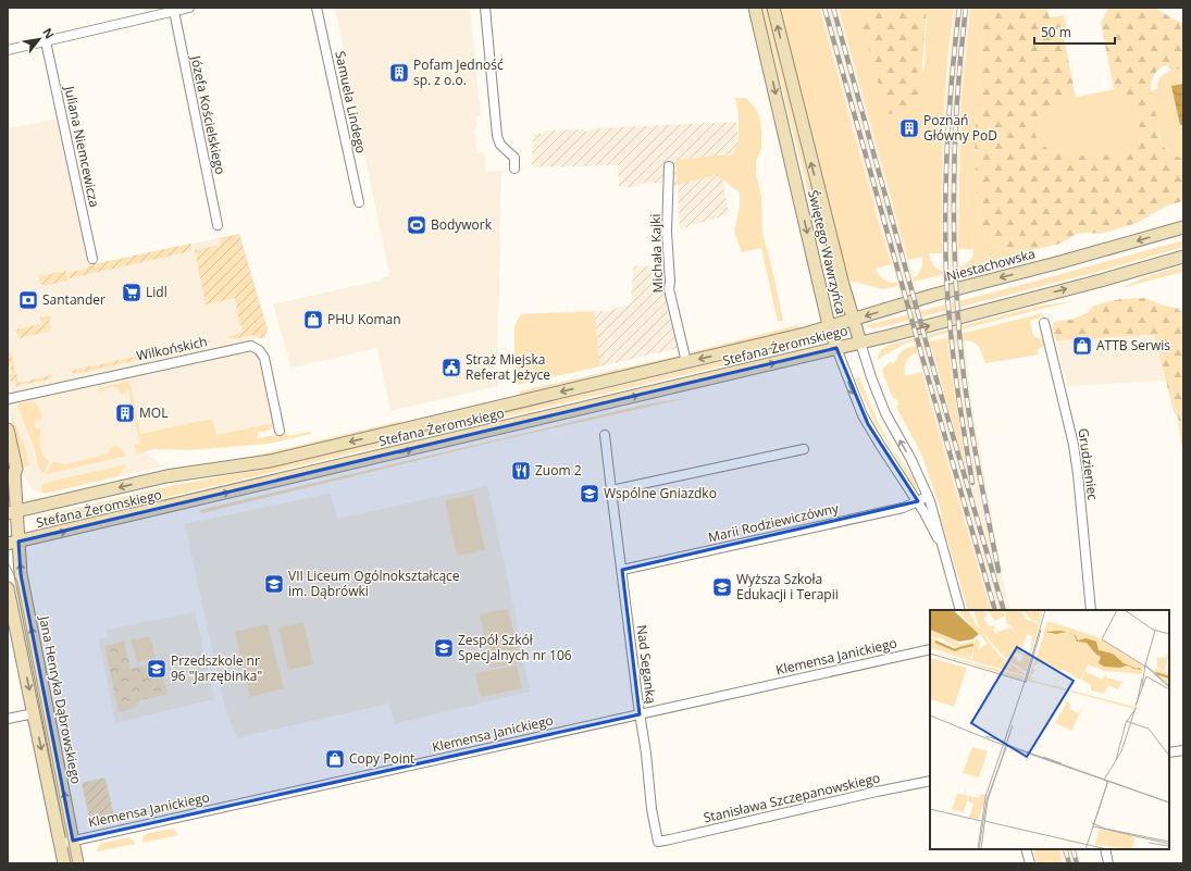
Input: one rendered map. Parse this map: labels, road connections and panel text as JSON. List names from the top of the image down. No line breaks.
{"streets":{"main road":["Świętego Wawrzyńca","Niestachowska","Stefana Żeromskiego","Jana Henryka Dąbrowskiego"],"street":["Samuela Lindego","Józefa Kościelskiego","Juliana Niemcewicza","Michała Kajki","Wilkońskich","Grudzieniec","Marii Rodziewiczówny","Klemensa Janickiego","Nad Seganką","Stanisława Szczepanowskiego"]},"crossings":[["Świętego Wawrzyńca","Niestachowska"],["Świętego Wawrzyńca","Stefana Żeromskiego"],["Świętego Wawrzyńca","Marii Rodziewiczówny"],["Michała Kajki","Stefana Żeromskiego"],["Niestachowska","Stefana Żeromskiego"],["Stefana Żeromskiego","Jana Henryka Dąbrowskiego"],["Marii Rodziewiczówny","Nad Seganką"],["Klemensa Janickiego","Nad Seganką"],["Klemensa Janickiego","Jana Henryka Dąbrowskiego"],["Nad Seganką","Stanisława Szczepanowskiego"]],"one_way":["Niestachowska"],"places":{"building":["Pofam Jedność sp. z o.o.","Poznań Główny PoD","MOL"],"sports":["Bodywork"],"supermarket":["Lidl"],"bank":["Santander"],"shop":["PHU Koman","ATTB Serwis","Copy Point"],"public building":["Straż Miejska Referat Jeżyce"],"restaurant":["Zuom 2"],"school or university":["Wspólne Gniazdko","VII Liceum Ogólnokształcące im. Dąbrówki","Wyższa Szkoła Edukacji i Terapii","Zespół Szkół Specjalnych nr 106","Przedszkole nr 96 \"Jarzębinka\""]},"scale_bar":"50 m","north":"top right"}
